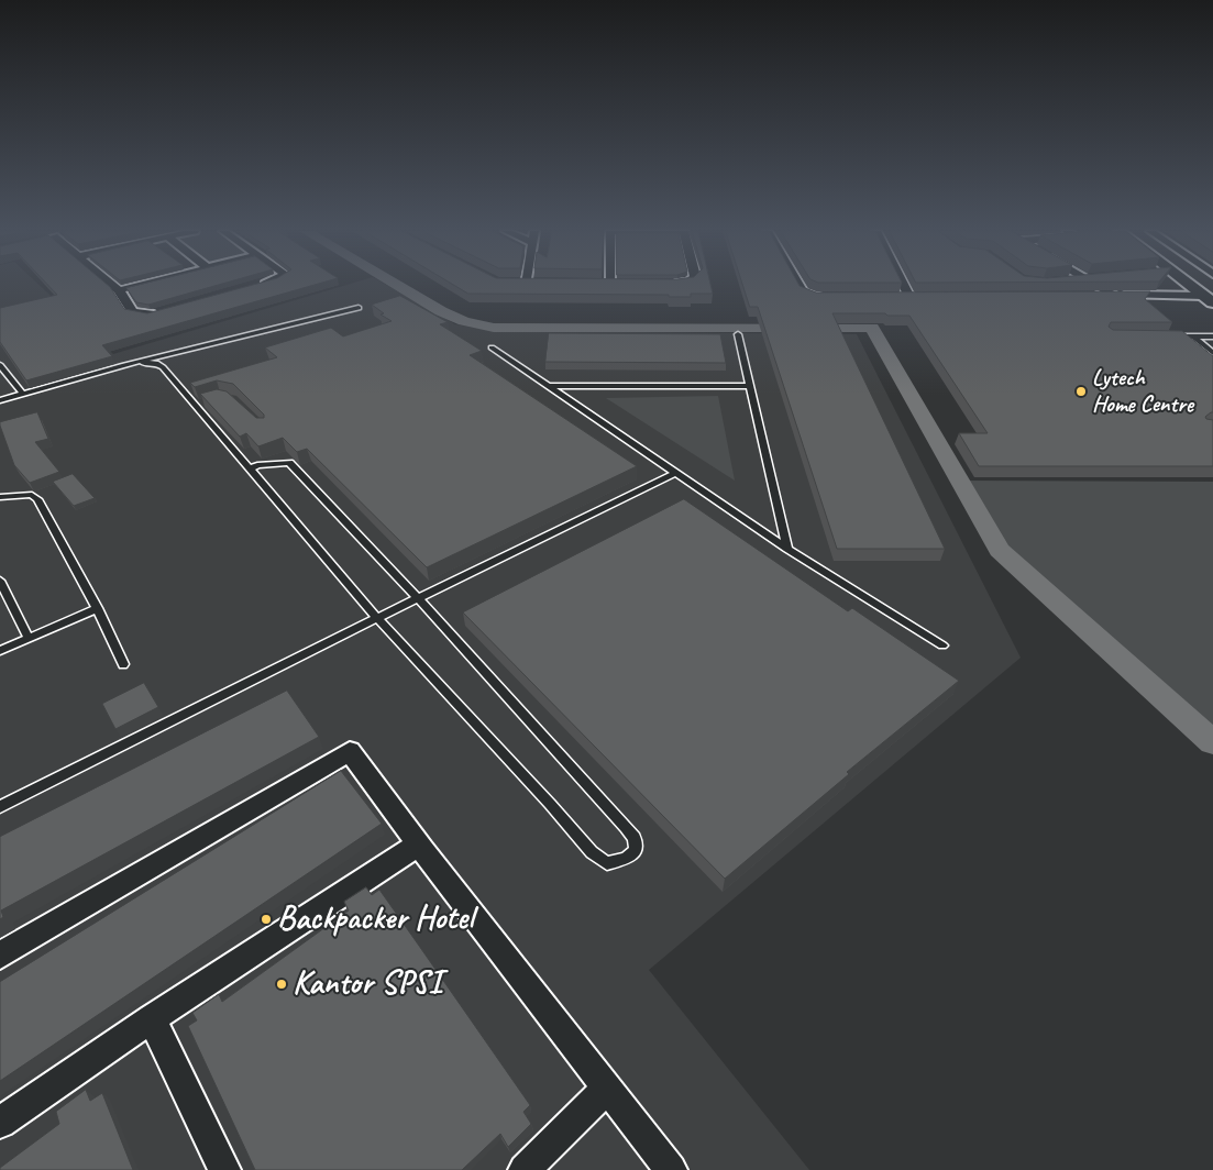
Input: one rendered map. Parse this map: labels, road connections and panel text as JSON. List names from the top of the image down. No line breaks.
{"places":["Lytech Home Centre","Backpacker Hotel","Kantor SPSI"]}
